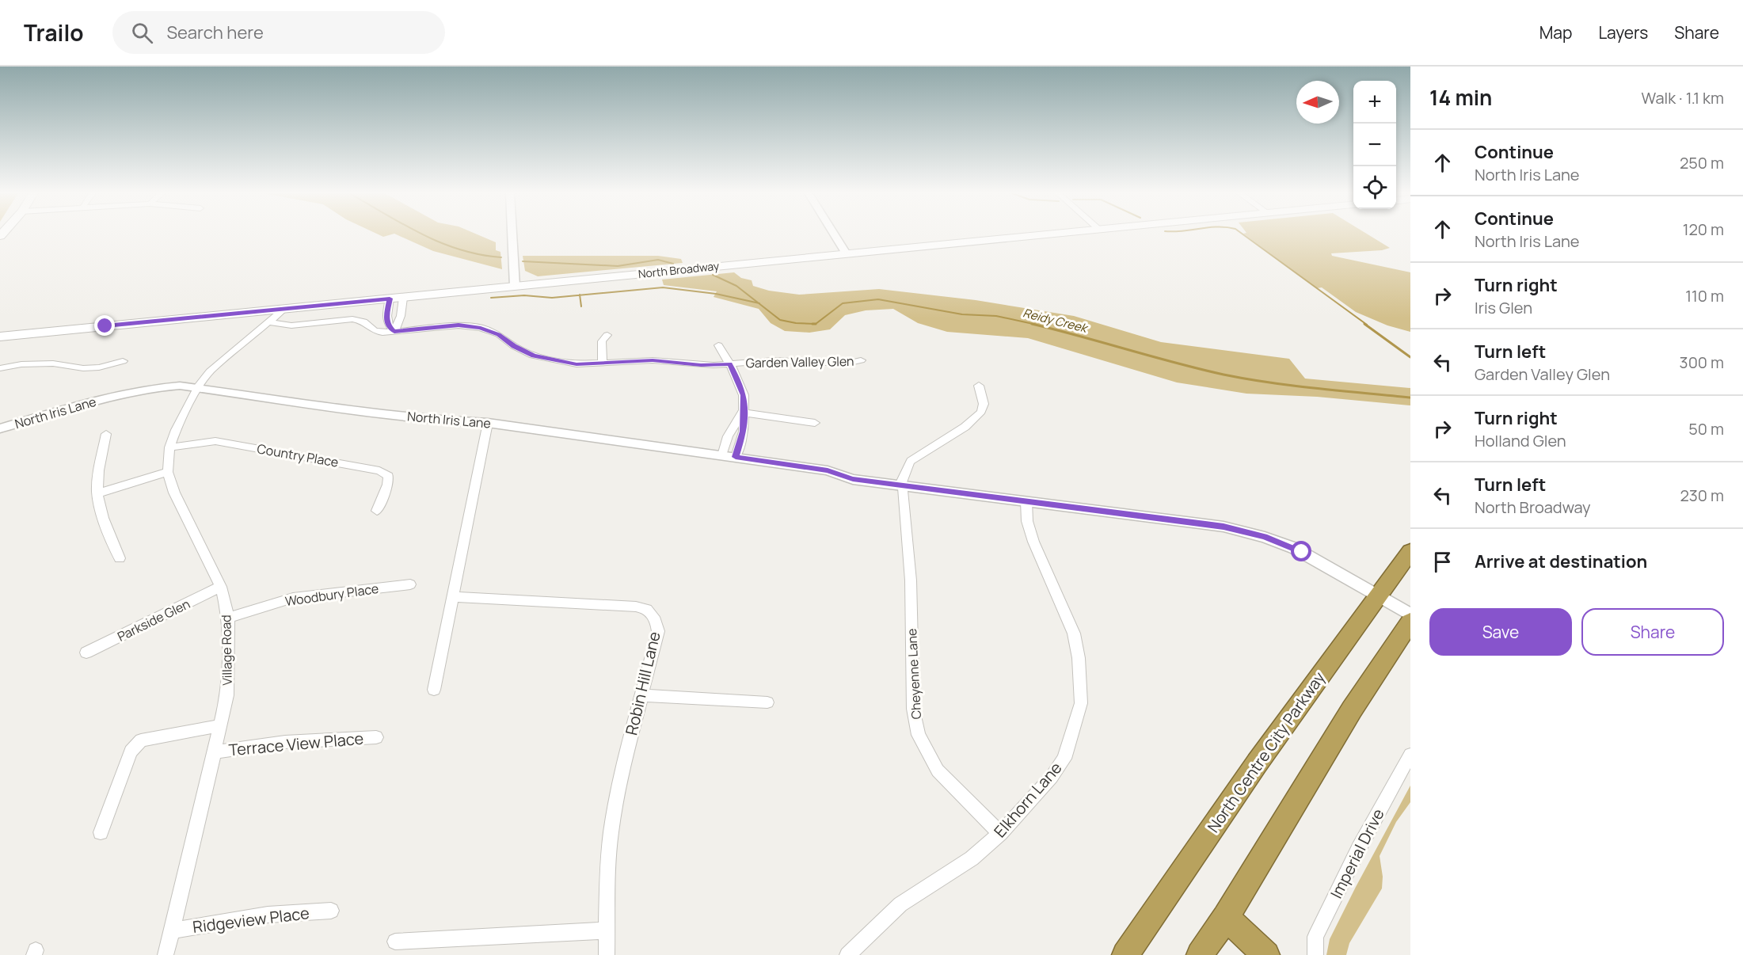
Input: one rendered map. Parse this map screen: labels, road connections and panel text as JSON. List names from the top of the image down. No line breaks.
{"streets":{"highway":["North Centre City Parkway"],"main road":["North Broadway"],"street":["Garden Valley Glen","North Iris Lane","Country Place","Woodbury Place","Parkside Glen","Village Road","Cheyenne Lane","Robin Hill Lane","Terrace View Place","Elkhorn Lane","Imperial Drive","Ridgeview Place"]},"crossings":[["North Broadway","Village Road"],["Garden Valley Glen","Village Road"],["North Iris Lane","Village Road"],["North Iris Lane","Cheyenne Lane"],["North Iris Lane","North Centre City Parkway"],["North Iris Lane","Elkhorn Lane"],["Country Place","Village Road"],["Woodbury Place","Village Road"],["Parkside Glen","Village Road"],["Village Road","Terrace View Place"],["Village Road","Ridgeview Place"],["Cheyenne Lane","Elkhorn Lane"]],"water":["Reidy Creek"],"north":"left","page":{"header":"Trailo","search":"Search here","nav":["Map","Layers","Share"],"heading":["14 min","Walk · 1.1 km"],"map_buttons":["+","−"],"list":[["Continue","North Iris Lane","250 m"],["Continue","North Iris Lane","120 m"],["Turn right","Iris Glen","110 m"],["Turn left","Garden Valley Glen","300 m"],["Turn right","Holland Glen","50 m"],["Turn left","North Broadway","230 m"],"Arrive at destination"],"buttons":["Save","Share"]}}
